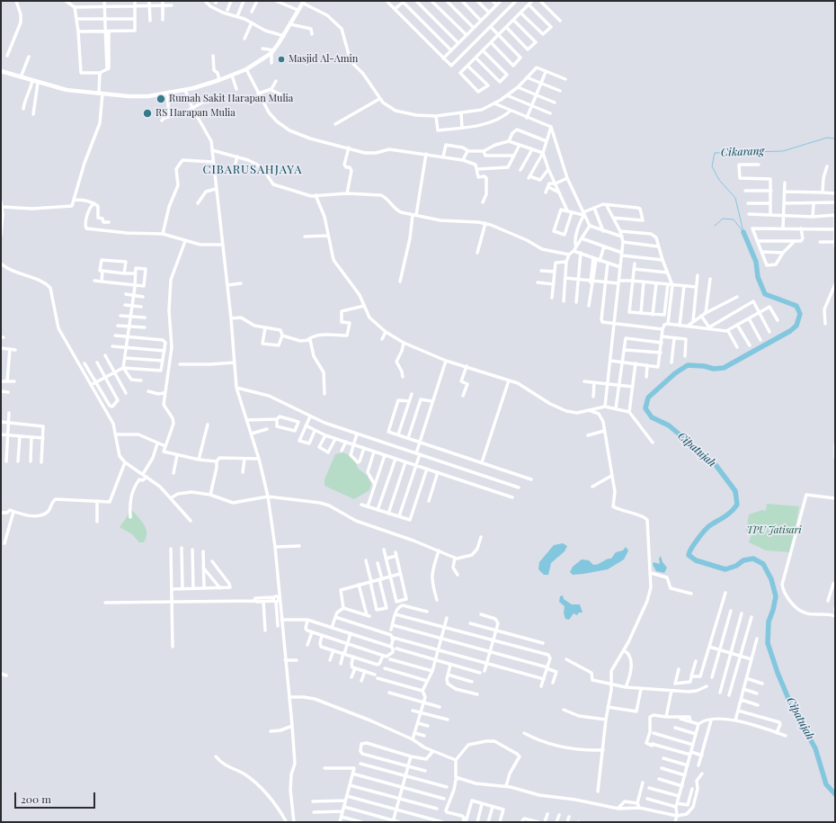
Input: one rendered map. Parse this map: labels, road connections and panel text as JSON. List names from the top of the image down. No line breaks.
{"districts":["CIBARUSAHJAYA"],"water":["Cikarang","Cipatujah"],"parks":["TPU Jatisari"],"places":["Masjid Al-Amin","Rumah Sakit Harapan Mulia","RS Harapan Mulia"],"scale_bar":"200 m"}
